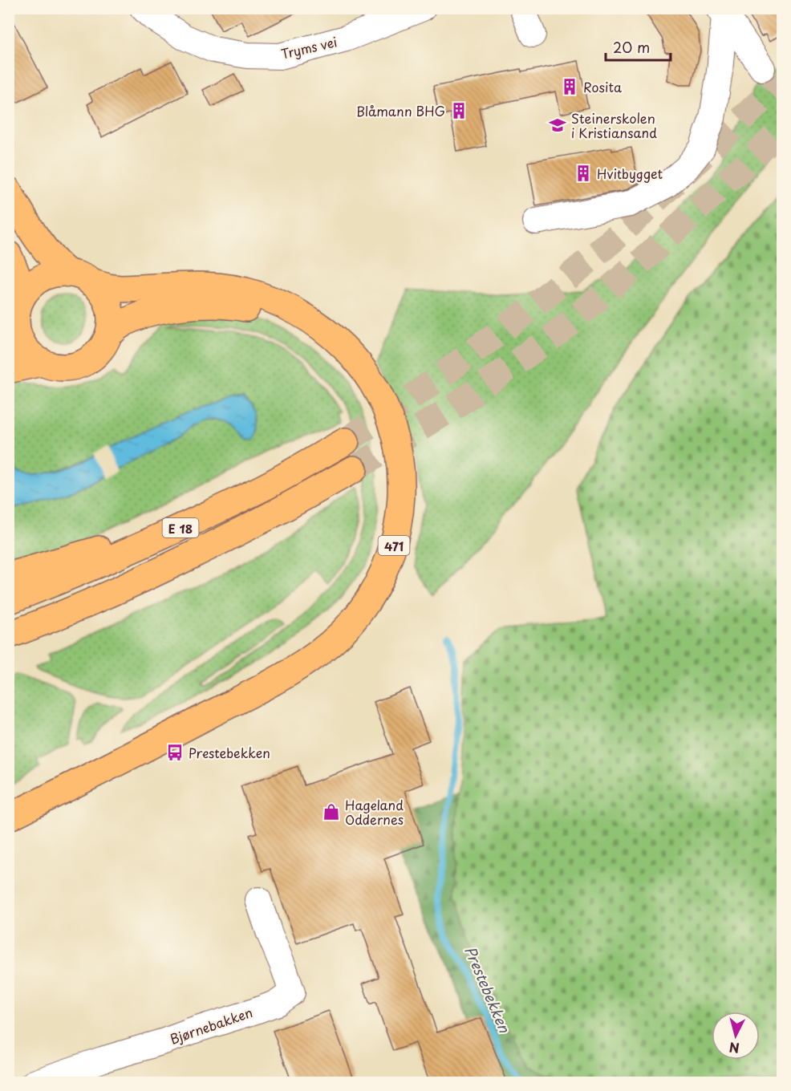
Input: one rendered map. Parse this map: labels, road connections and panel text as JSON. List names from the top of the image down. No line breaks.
{"streets":{"main road":["E 18","471"],"street":["Tryms vei","Bjørnebakken"]},"water":["Prestebekken"],"places":{"building":["Rosita","Blåmann BHG","Hvitbygget"],"school or university":["Steinerskolen i Kristiansand"],"bus stop":["Prestebekken"],"shop":["Hageland Oddernes"]},"scale_bar":"20 m","north":"bottom"}
